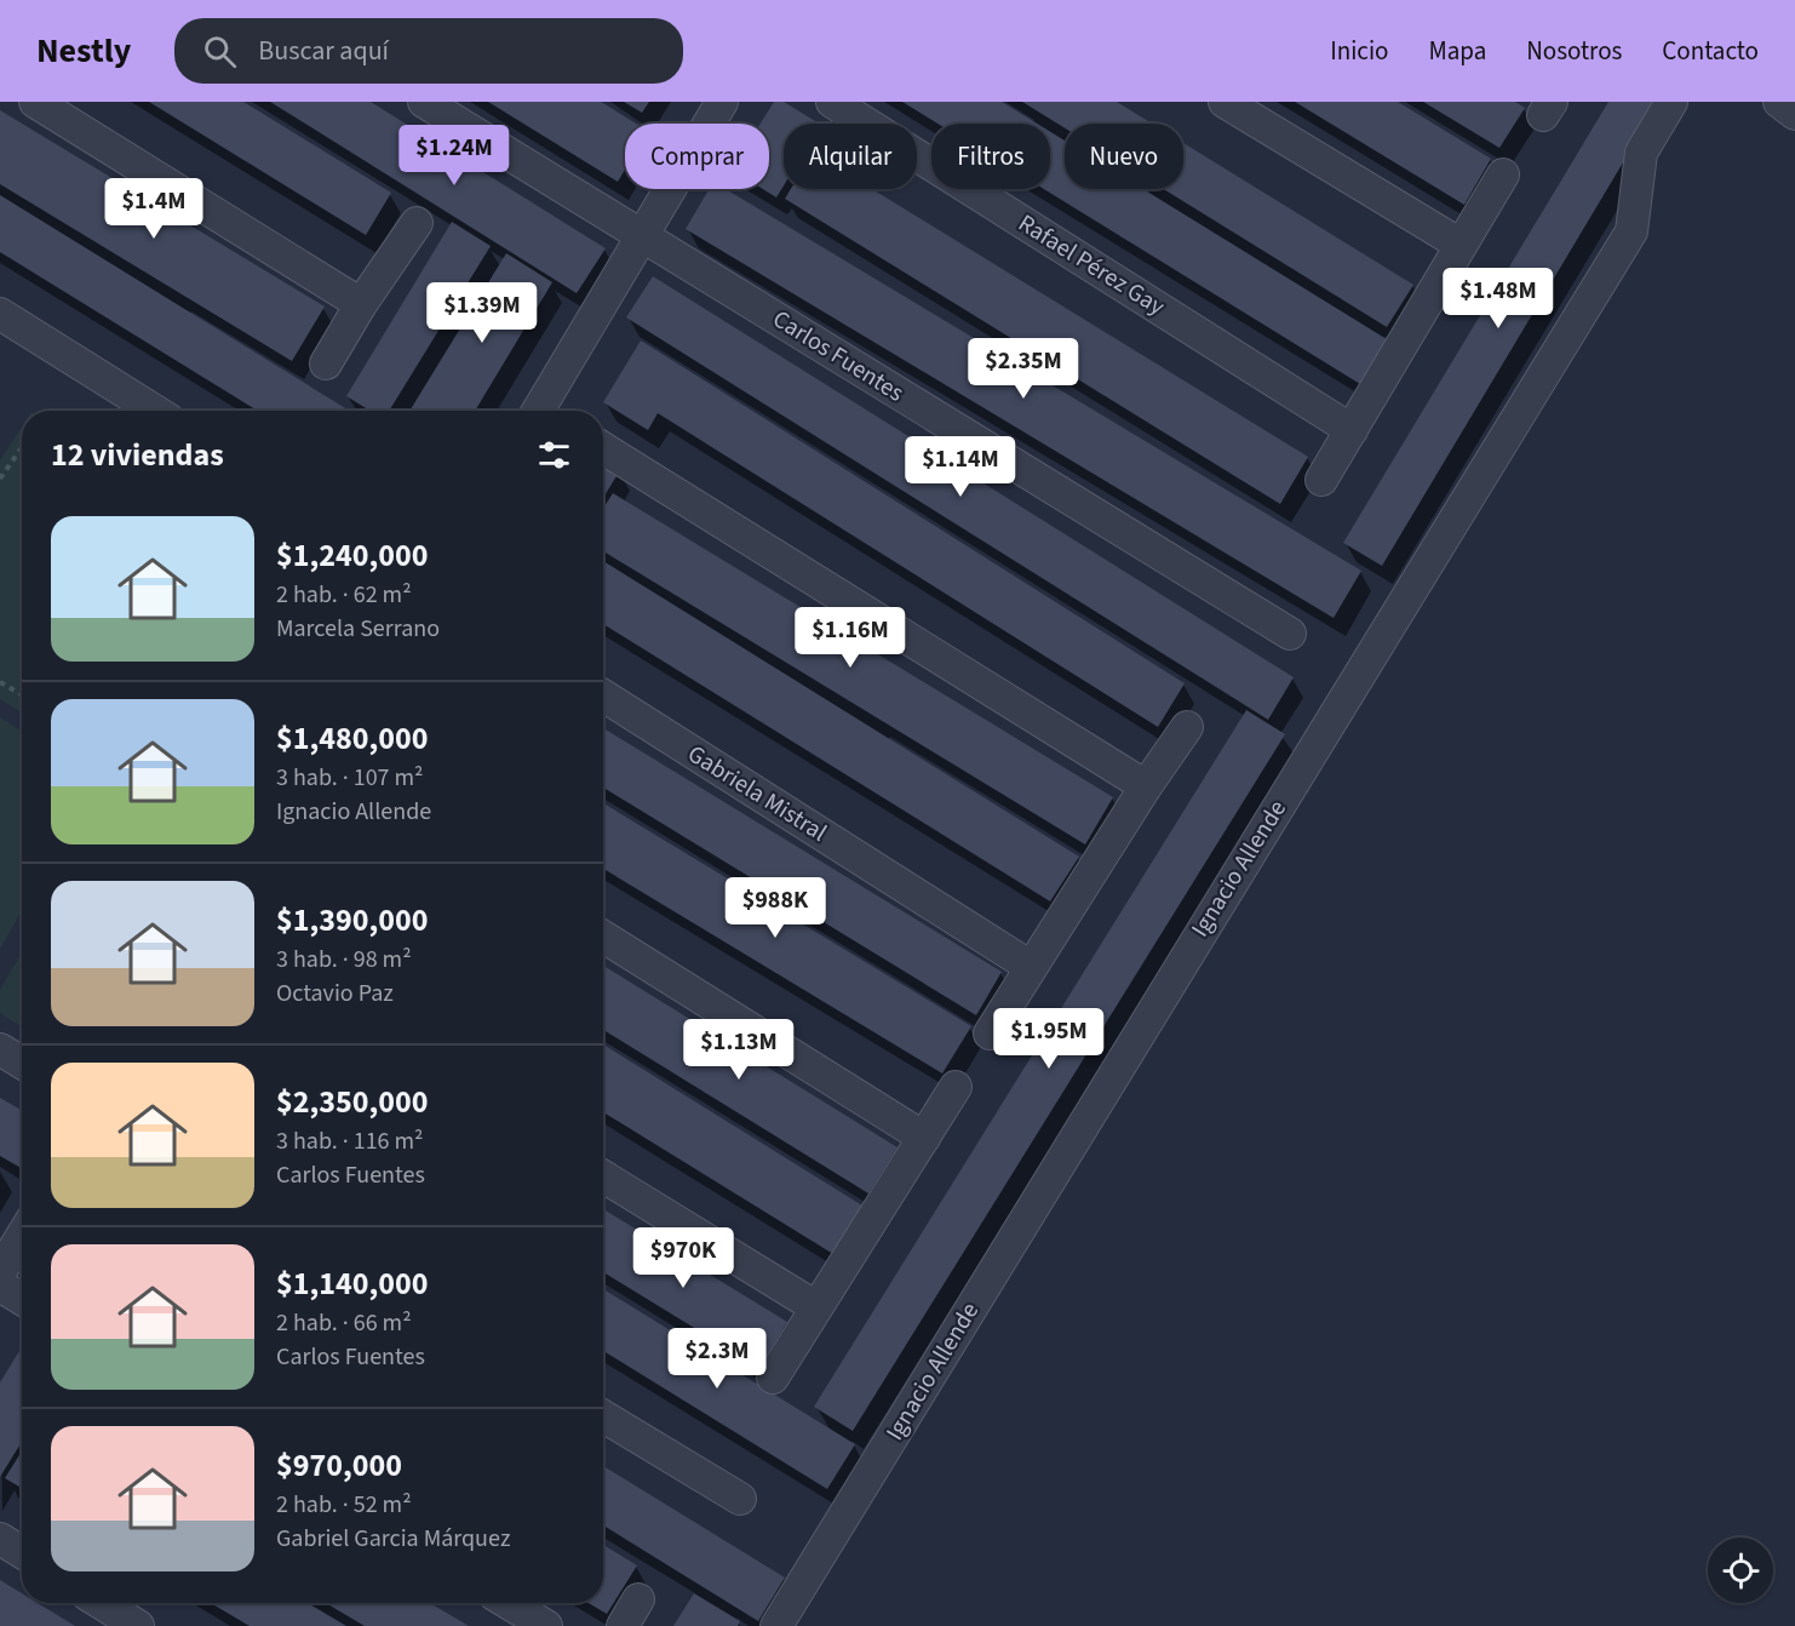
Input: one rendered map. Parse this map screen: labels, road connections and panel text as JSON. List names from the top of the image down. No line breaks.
{"streets":{"street":["Rafael Pérez Gay","Carlos Fuentes","Gabriela Mistral","Ignacio Allende"]},"page":{"header":"Nestly","search":"Buscar aquí","nav":["Inicio","Mapa","Nosotros","Contacto"],"chip":["Comprar","Alquilar","Filtros","Nuevo"],"price":["$1.24M","$1.4M","$1.48M","$1.39M","$2.35M","$1.14M","$1.16M","$988K","$1.95M","$1.13M","$970K","$2.3M"],"heading":"12 viviendas","list":[{"name":"$1,240,000","note":"2 hab. · 62 m² · Marcela Serrano"},{"name":"$1,480,000","note":"3 hab. · 107 m² · Ignacio Allende"},{"name":"$1,390,000","note":"3 hab. · 98 m² · Octavio Paz"},{"name":"$2,350,000","note":"3 hab. · 116 m² · Carlos Fuentes"},{"name":"$1,140,000","note":"2 hab. · 66 m² · Carlos Fuentes"},{"name":"$970,000","note":"2 hab. · 52 m² · Gabriel Garcia Márquez"}]}}
